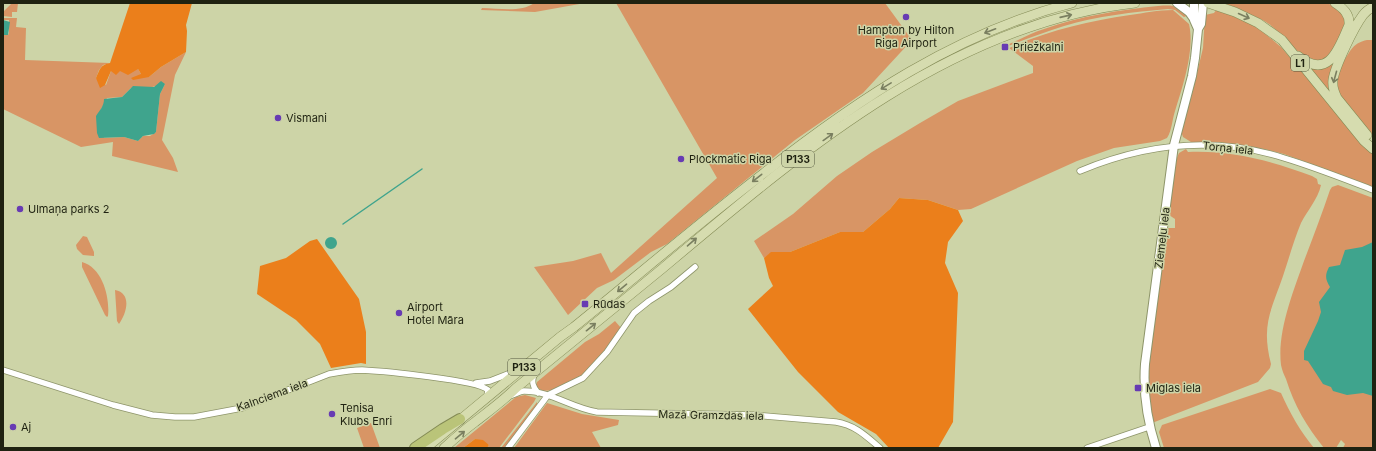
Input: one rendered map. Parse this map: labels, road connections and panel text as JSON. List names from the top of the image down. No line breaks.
{"streets":{"main road":["L1","P133"],"street":["Torņa iela","Ziemeļu iela","Kalnciema iela","Mazā Gramzdas iela"]},"crossings":[["Torņa iela","Ziemeļu iela"],["P133","Kalnciema iela"],["P133","Mazā Gramzdas iela"]],"places":{"other":["Hampton by Hilton Riga Airport","Vismani","Plockmatic Riga","Ulmaņa parks 2","Airport Hotel Māra","Tenisa Klubs Enri","Aj"],"transit":["Priežkalni","Rūdas","Miglas iela"]}}
